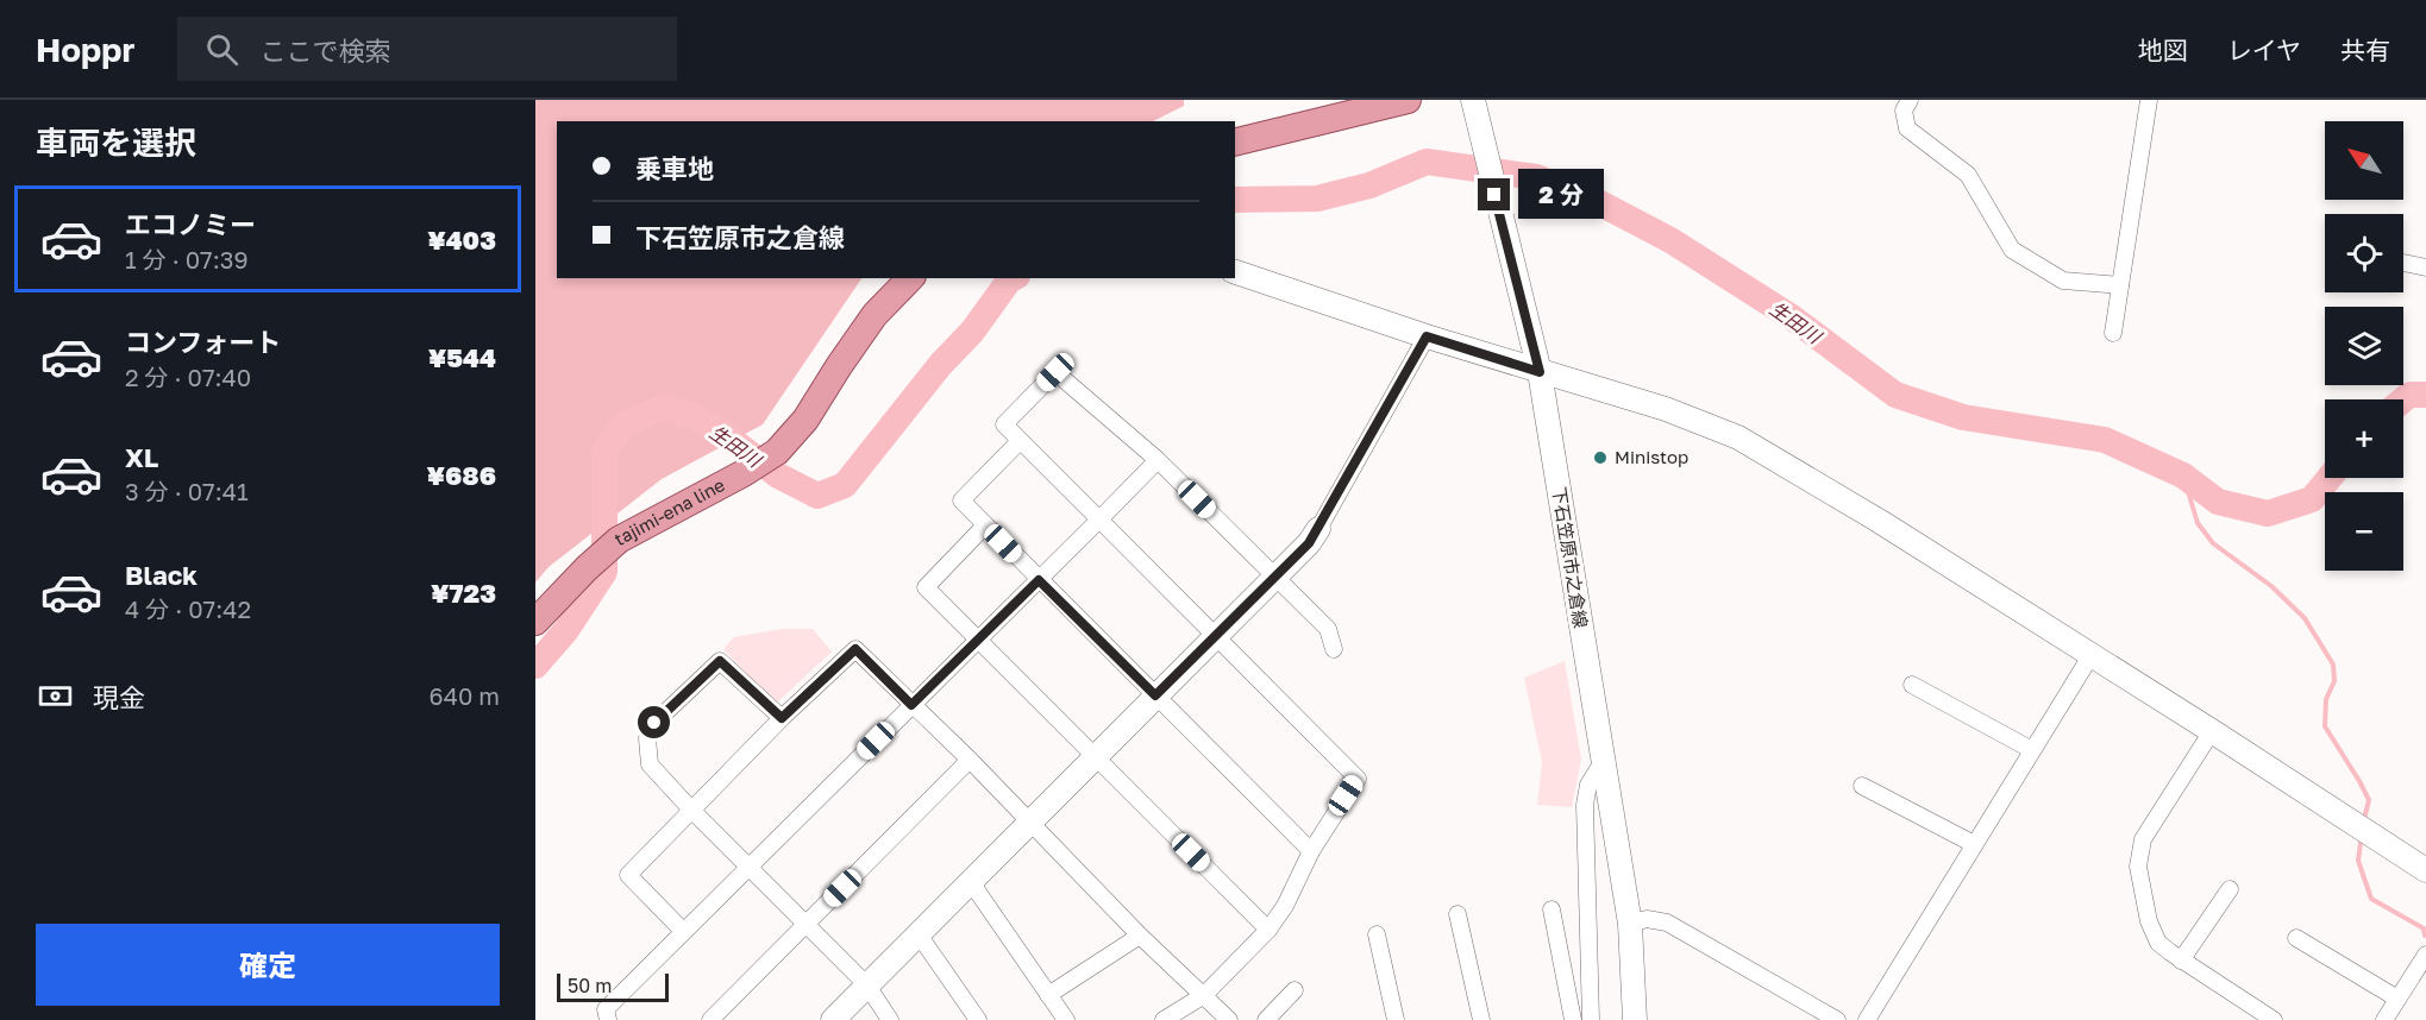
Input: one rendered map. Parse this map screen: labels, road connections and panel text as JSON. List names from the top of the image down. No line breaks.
{"streets":{"main road":["tajimi-ena line"],"street":["下石笠原市之倉線"]},"water":["生田川"],"places":["Ministop"],"scale_bar":"50 m","north":"top left","page":{"header":"Hoppr","search":"ここで検索","nav":["地図","レイヤ","共有"],"heading":"車両を選択","map_buttons":["+","−"],"banner":["乗車地","下石笠原市之倉線"],"bubble":"2 分","list":[{"name":"エコノミー","note":"1 分 · 07:39","value":"¥403"},{"name":"コンフォート","note":"2 分 · 07:40","value":"¥544"},{"name":"XL","note":"3 分 · 07:41","value":"¥686"},{"name":"Black","note":"4 分 · 07:42","value":"¥723"}],"pay":["現金","640 m"],"buttons":"確定","scale":"50 m"}}
